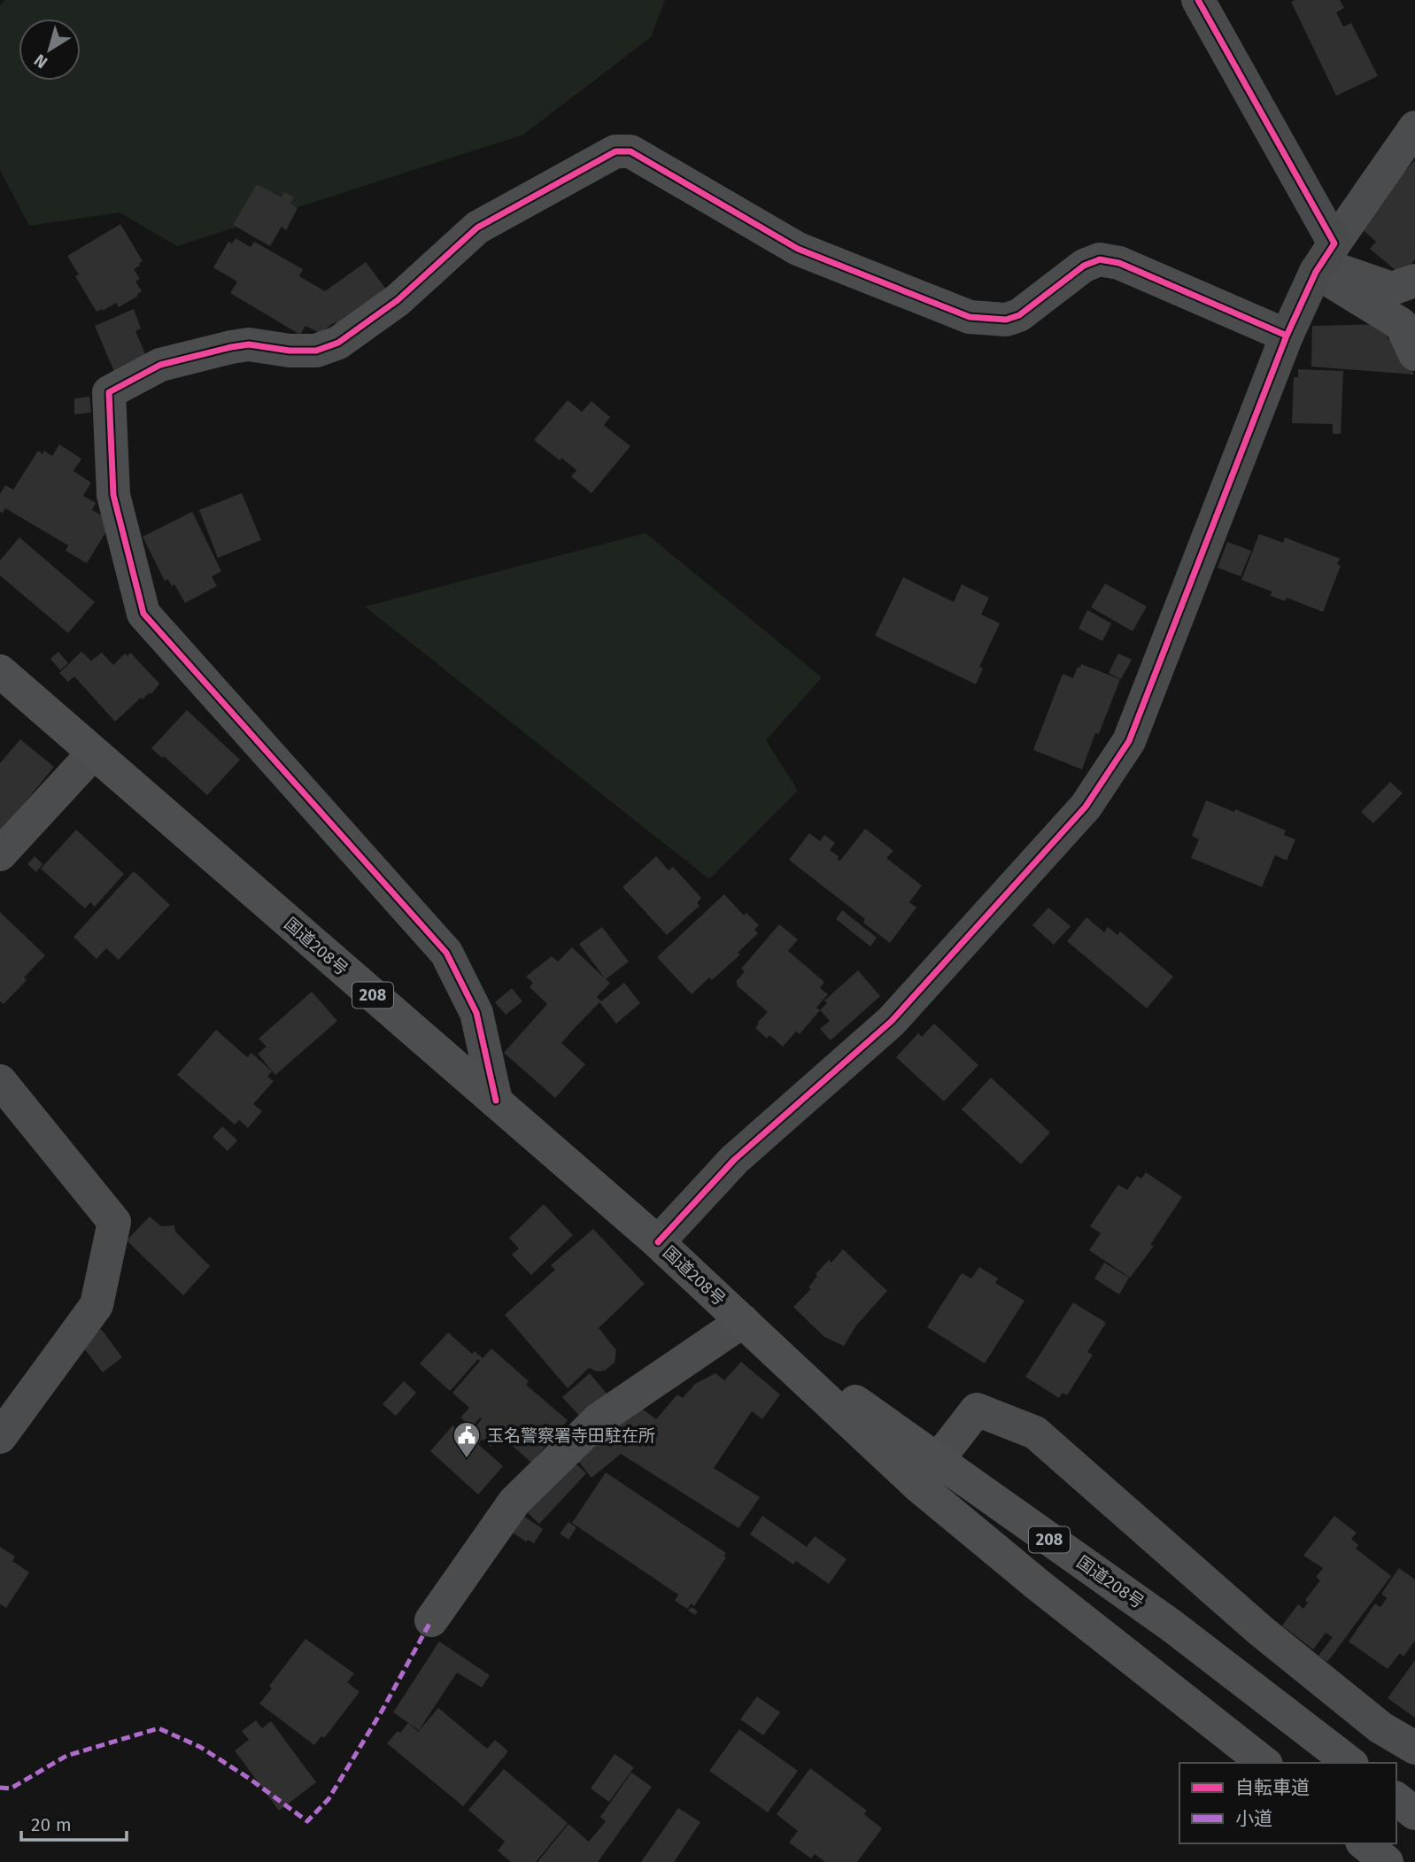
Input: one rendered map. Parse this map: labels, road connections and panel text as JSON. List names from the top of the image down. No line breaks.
{"streets":{"highway":["国道208号","208"]},"places":{"public building":["玉名警察署寺田駐在所"]},"legend":["自転車道","小道"],"scale_bar":"20 m","north":"bottom left"}
